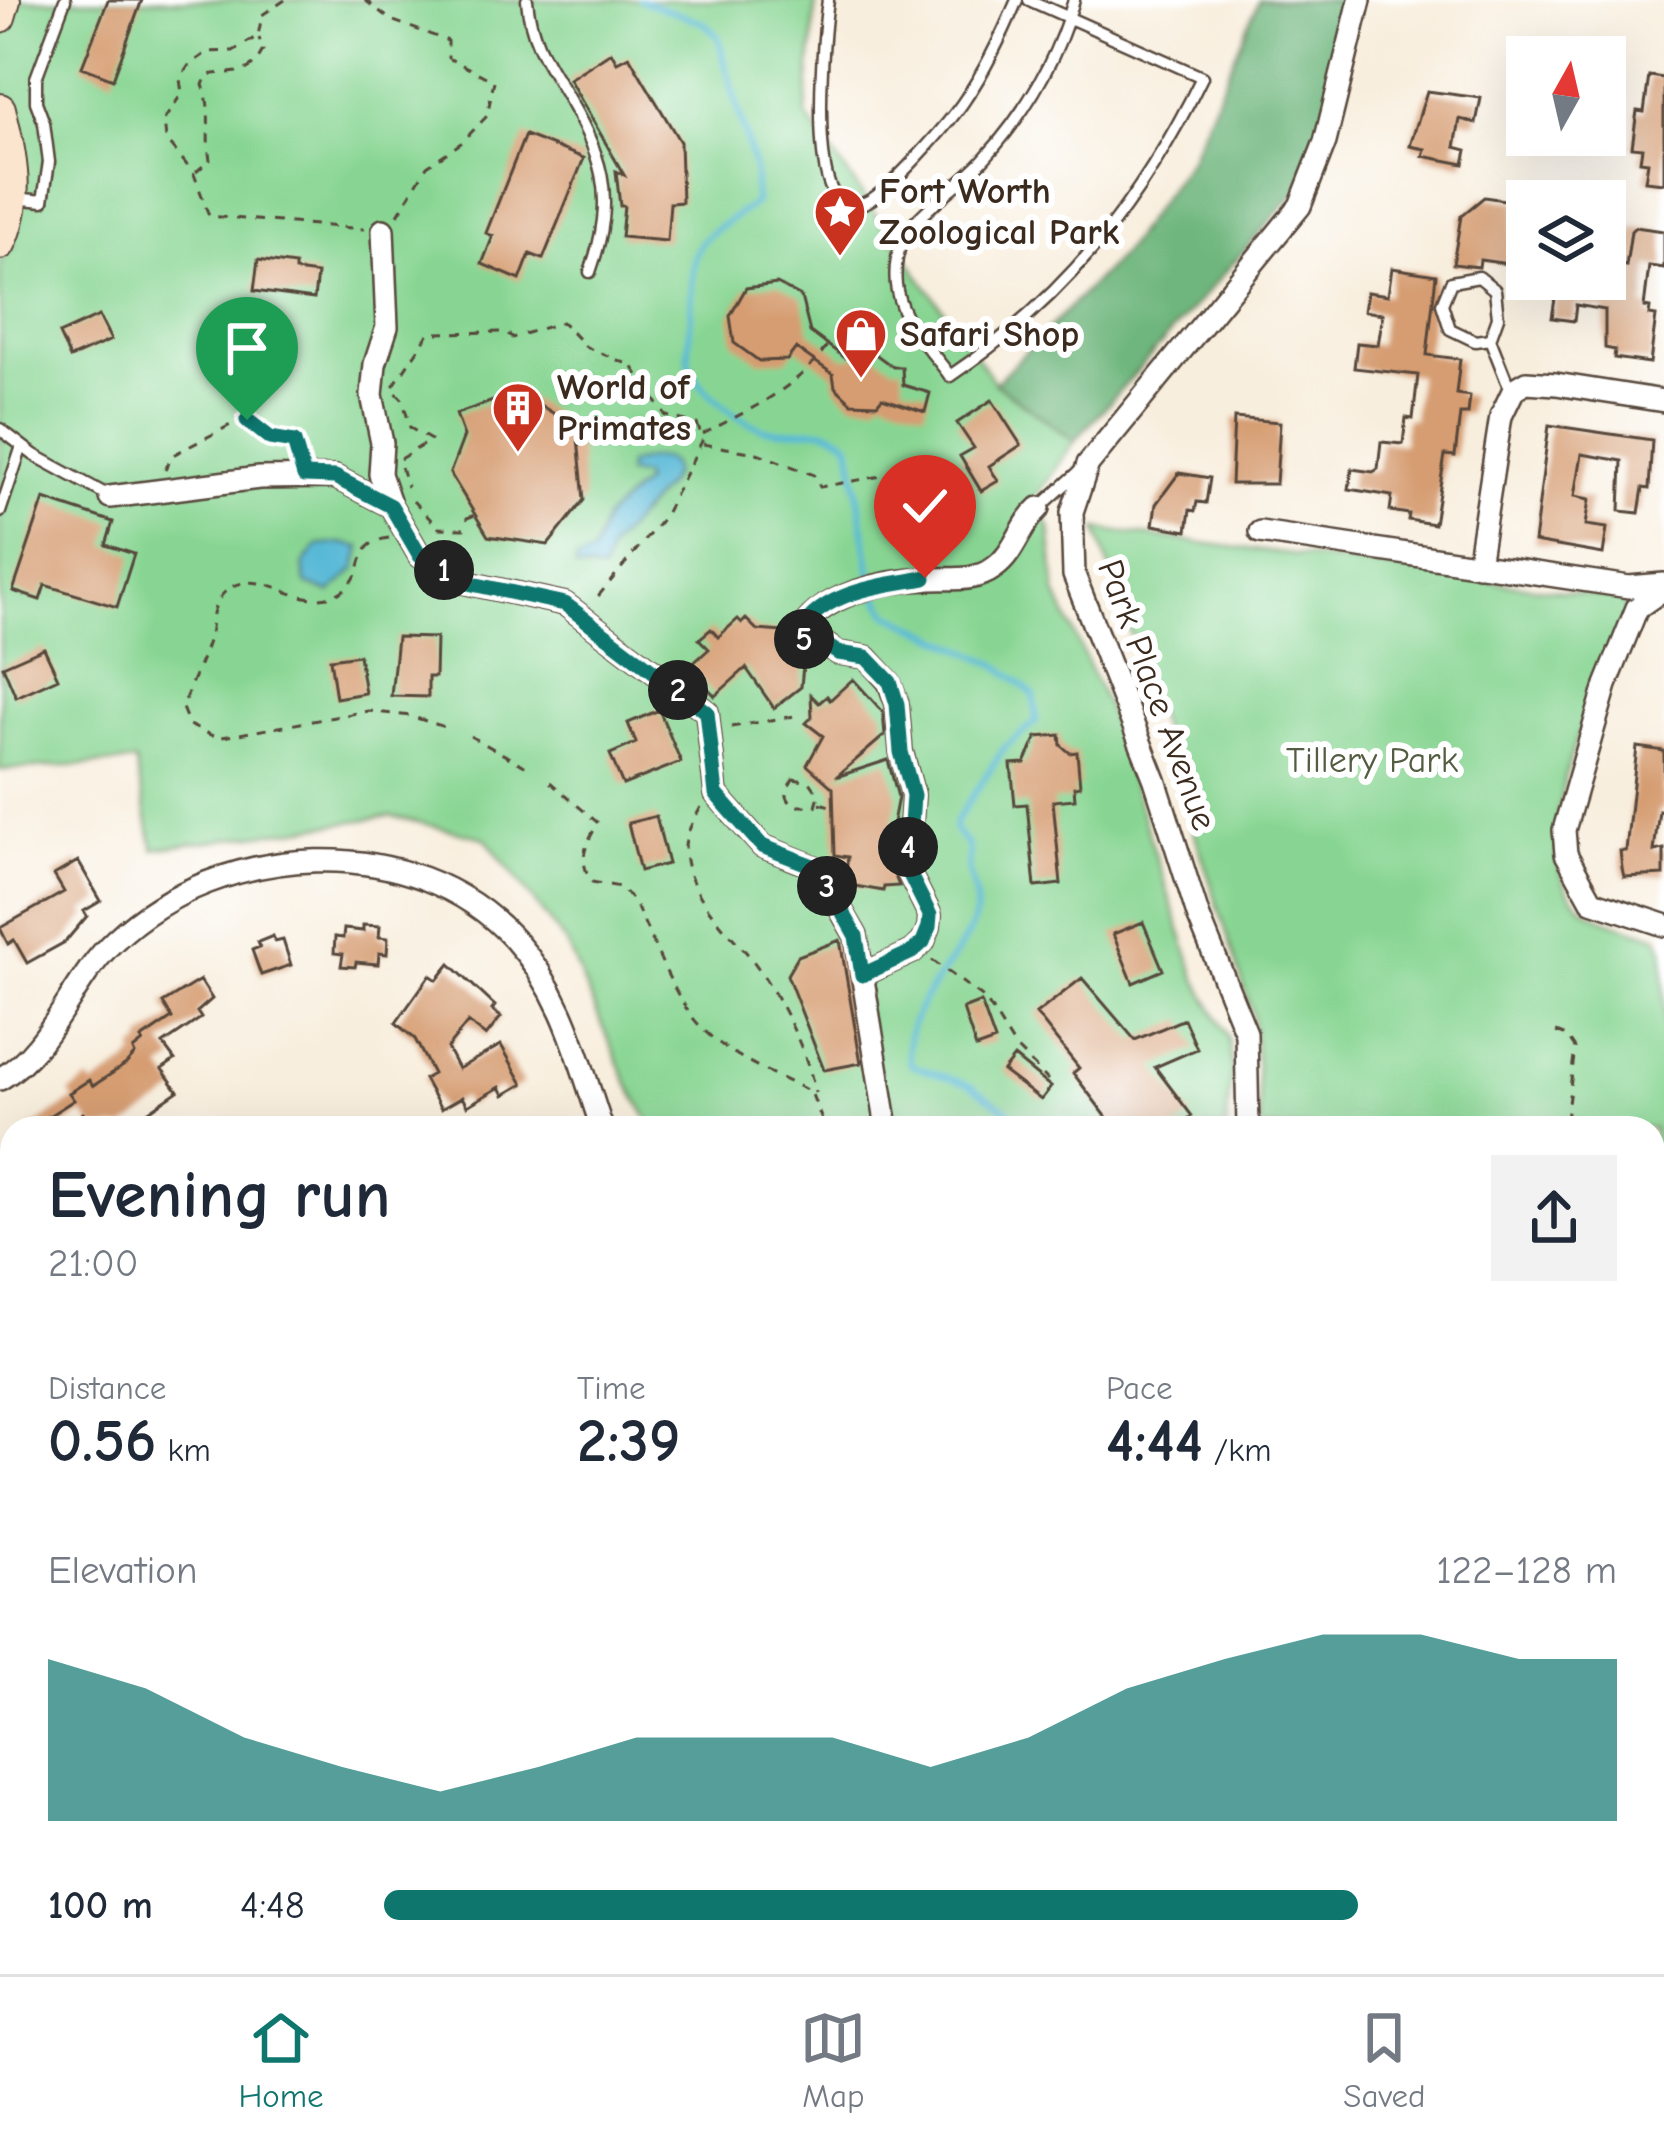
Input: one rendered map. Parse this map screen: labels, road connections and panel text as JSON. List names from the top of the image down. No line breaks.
{"streets":{"street":["Park Place Avenue"]},"parks":["Tillery Park"],"places":{"place":["Fort Worth Zoological Park"],"shop":["Safari Shop"],"building":["World of Primates"]},"north":"top","page":{"pins":["1","5","2","4","3"],"heading":["Evening run","21:00"],"stats":[["Distance","0.56 km"],["Time","2:39"],["Pace","4:44 /km"]],"chart":["Elevation","122–128 m"],"list":[{"name":"100 m","note":"4:48"}],"tabs":["Home","Map","Saved"]}}
